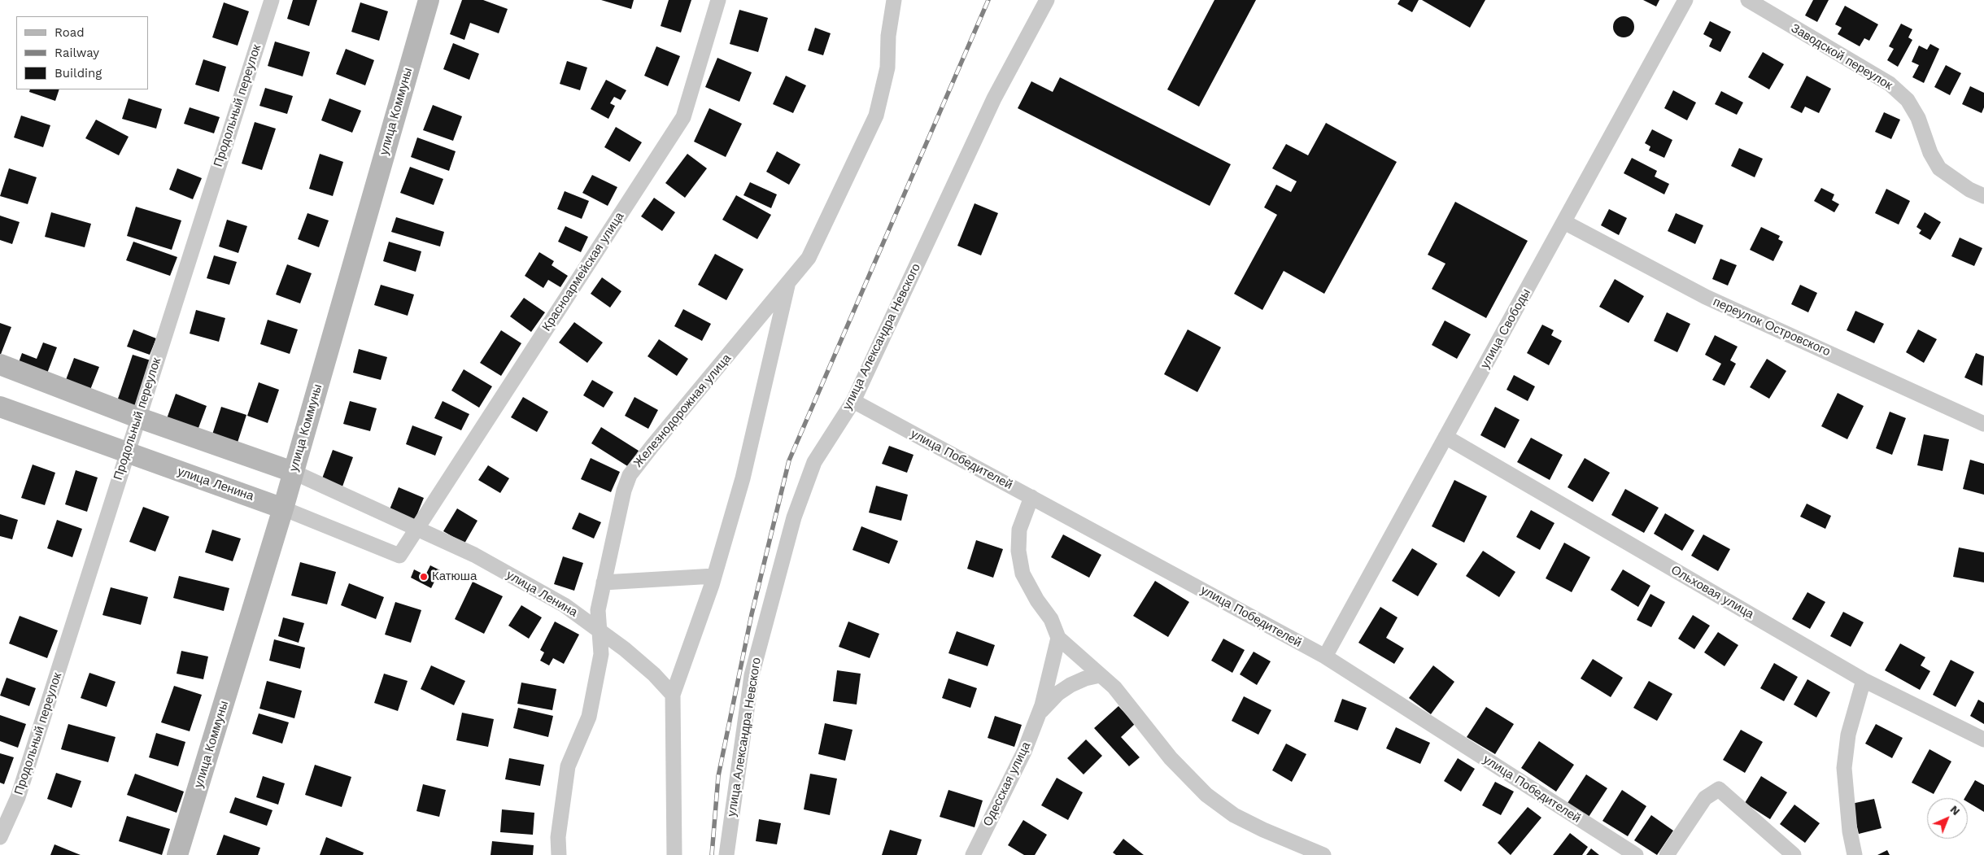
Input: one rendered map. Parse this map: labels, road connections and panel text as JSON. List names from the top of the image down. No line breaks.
{"streets":{"street":["Заводской переулок","Продольный переулок","улица Коммуны","Красноармейская улица","переулок Островского","улица Свободы","улица Александра Невского","Железнодорожная улица","улица Победителей","улица Ленина","Ольховая улица","Одесская улица"]},"crossings":[["Продольный переулок","улица Ленина"],["улица Коммуны","улица Ленина"],["Красноармейская улица","улица Ленина"],["переулок Островского","улица Свободы"],["улица Свободы","улица Победителей"],["улица Свободы","Ольховая улица"],["улица Александра Невского","улица Победителей"],["Железнодорожная улица","улица Ленина"]],"places":["Катюша"],"legend":["Road","Railway","Building"],"north":"top right"}
